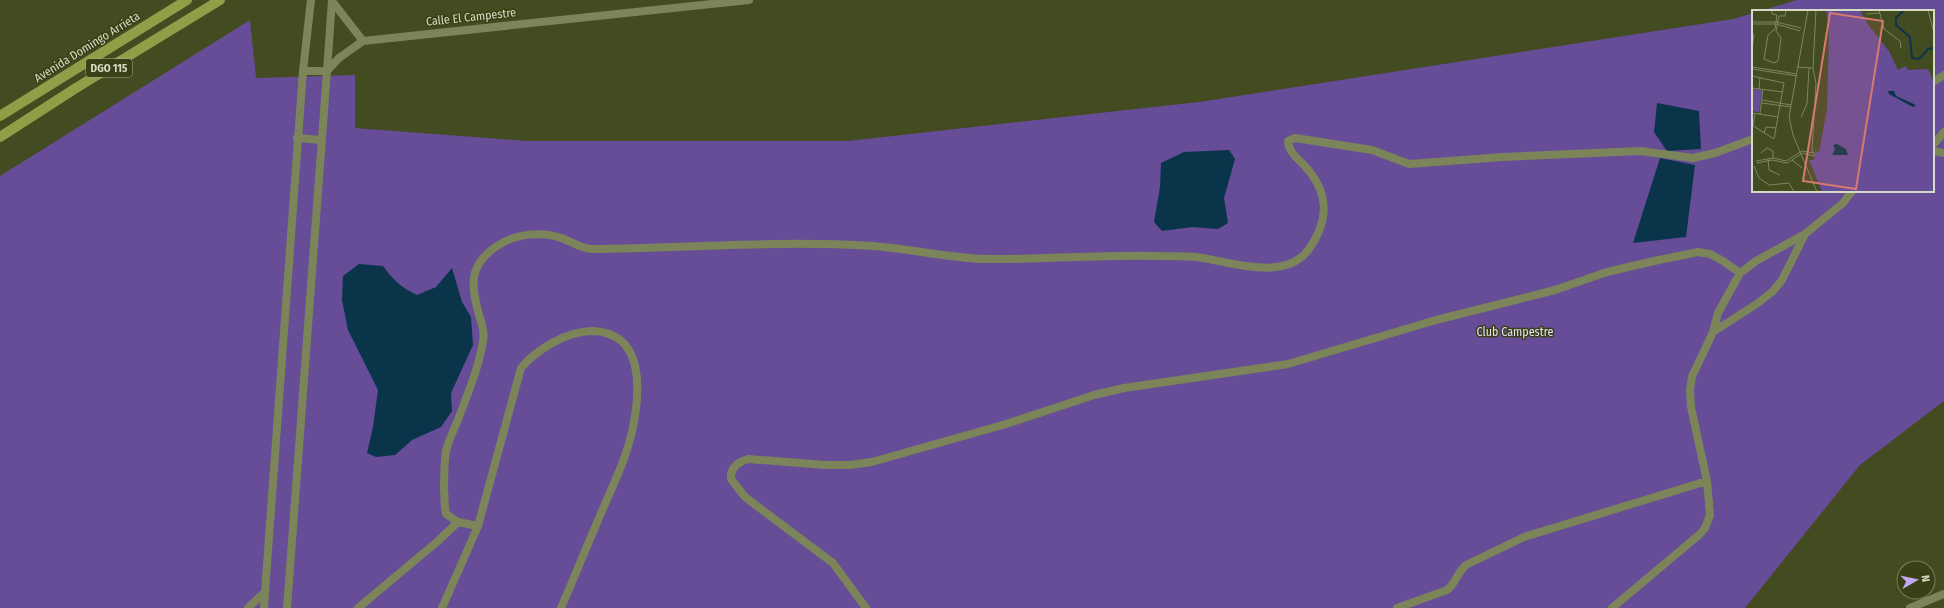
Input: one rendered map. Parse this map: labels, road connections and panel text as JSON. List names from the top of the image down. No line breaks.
{"streets":{"main road":["Avenida Domingo Arrieta","DGO 115"],"street":["Calle El Campestre"]},"parks":["Club Campestre"],"north":"right"}
